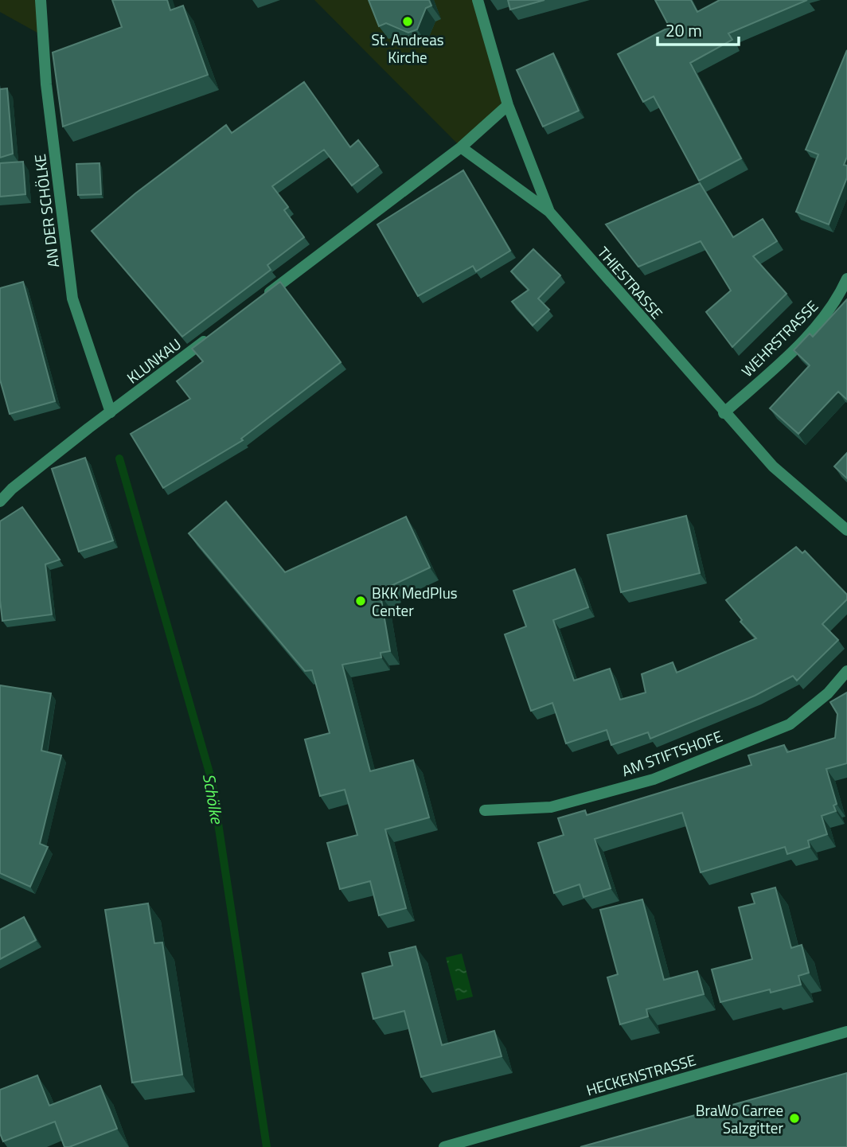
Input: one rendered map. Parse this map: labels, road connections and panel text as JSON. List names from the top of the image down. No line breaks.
{"streets":{"street":["AN DER SCHÖLKE","THIESTRASSE","WEHRSTRASSE","KLUNKAU","AM STIFTSHOFE","HECKENSTRASSE"]},"crossings":[["AN DER SCHÖLKE","KLUNKAU"],["THIESTRASSE","WEHRSTRASSE"]],"water":["Schölke"],"places":["St. Andreas Kirche","BKK MedPlus Center","BraWo Carree Salzgitter"],"scale_bar":"20 m"}
